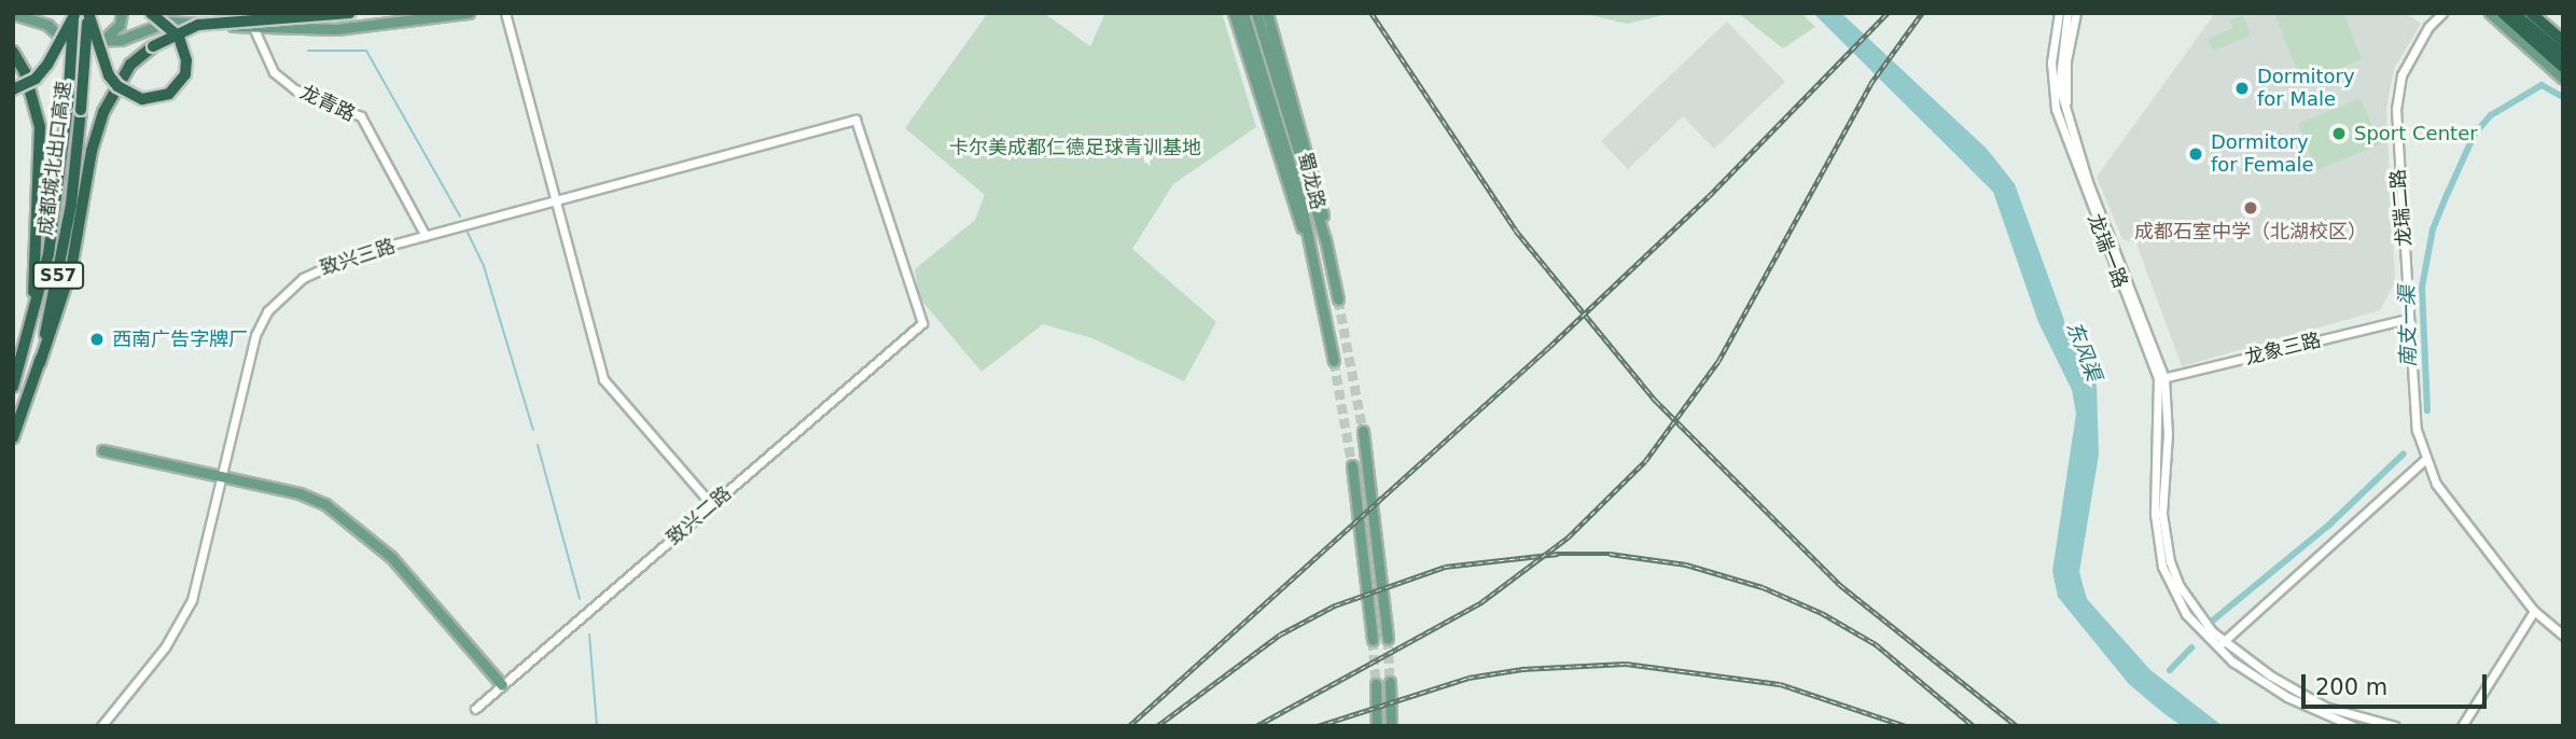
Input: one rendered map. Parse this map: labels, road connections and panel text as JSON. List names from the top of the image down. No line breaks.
{"streets":{"highway":["成都城北出口高速","S57"],"main road":["蜀龙路"],"street":["龙青路","龙瑞二路","龙瑞一路","致兴三路","龙象三路","致兴二路"]},"crossings":[["龙青路","致兴三路"],["龙瑞二路","龙象三路"],["龙瑞一路","龙象三路"],["致兴三路","致兴二路"]],"water":["南支一渠","东风渠"],"parks":["卡尔美成都仁德足球青训基地"],"places":["Dormitory for Male","Sport Center","Dormitory for Female","成都石室中学（北湖校区）","西南广告字牌厂"],"scale_bar":"200 m"}
